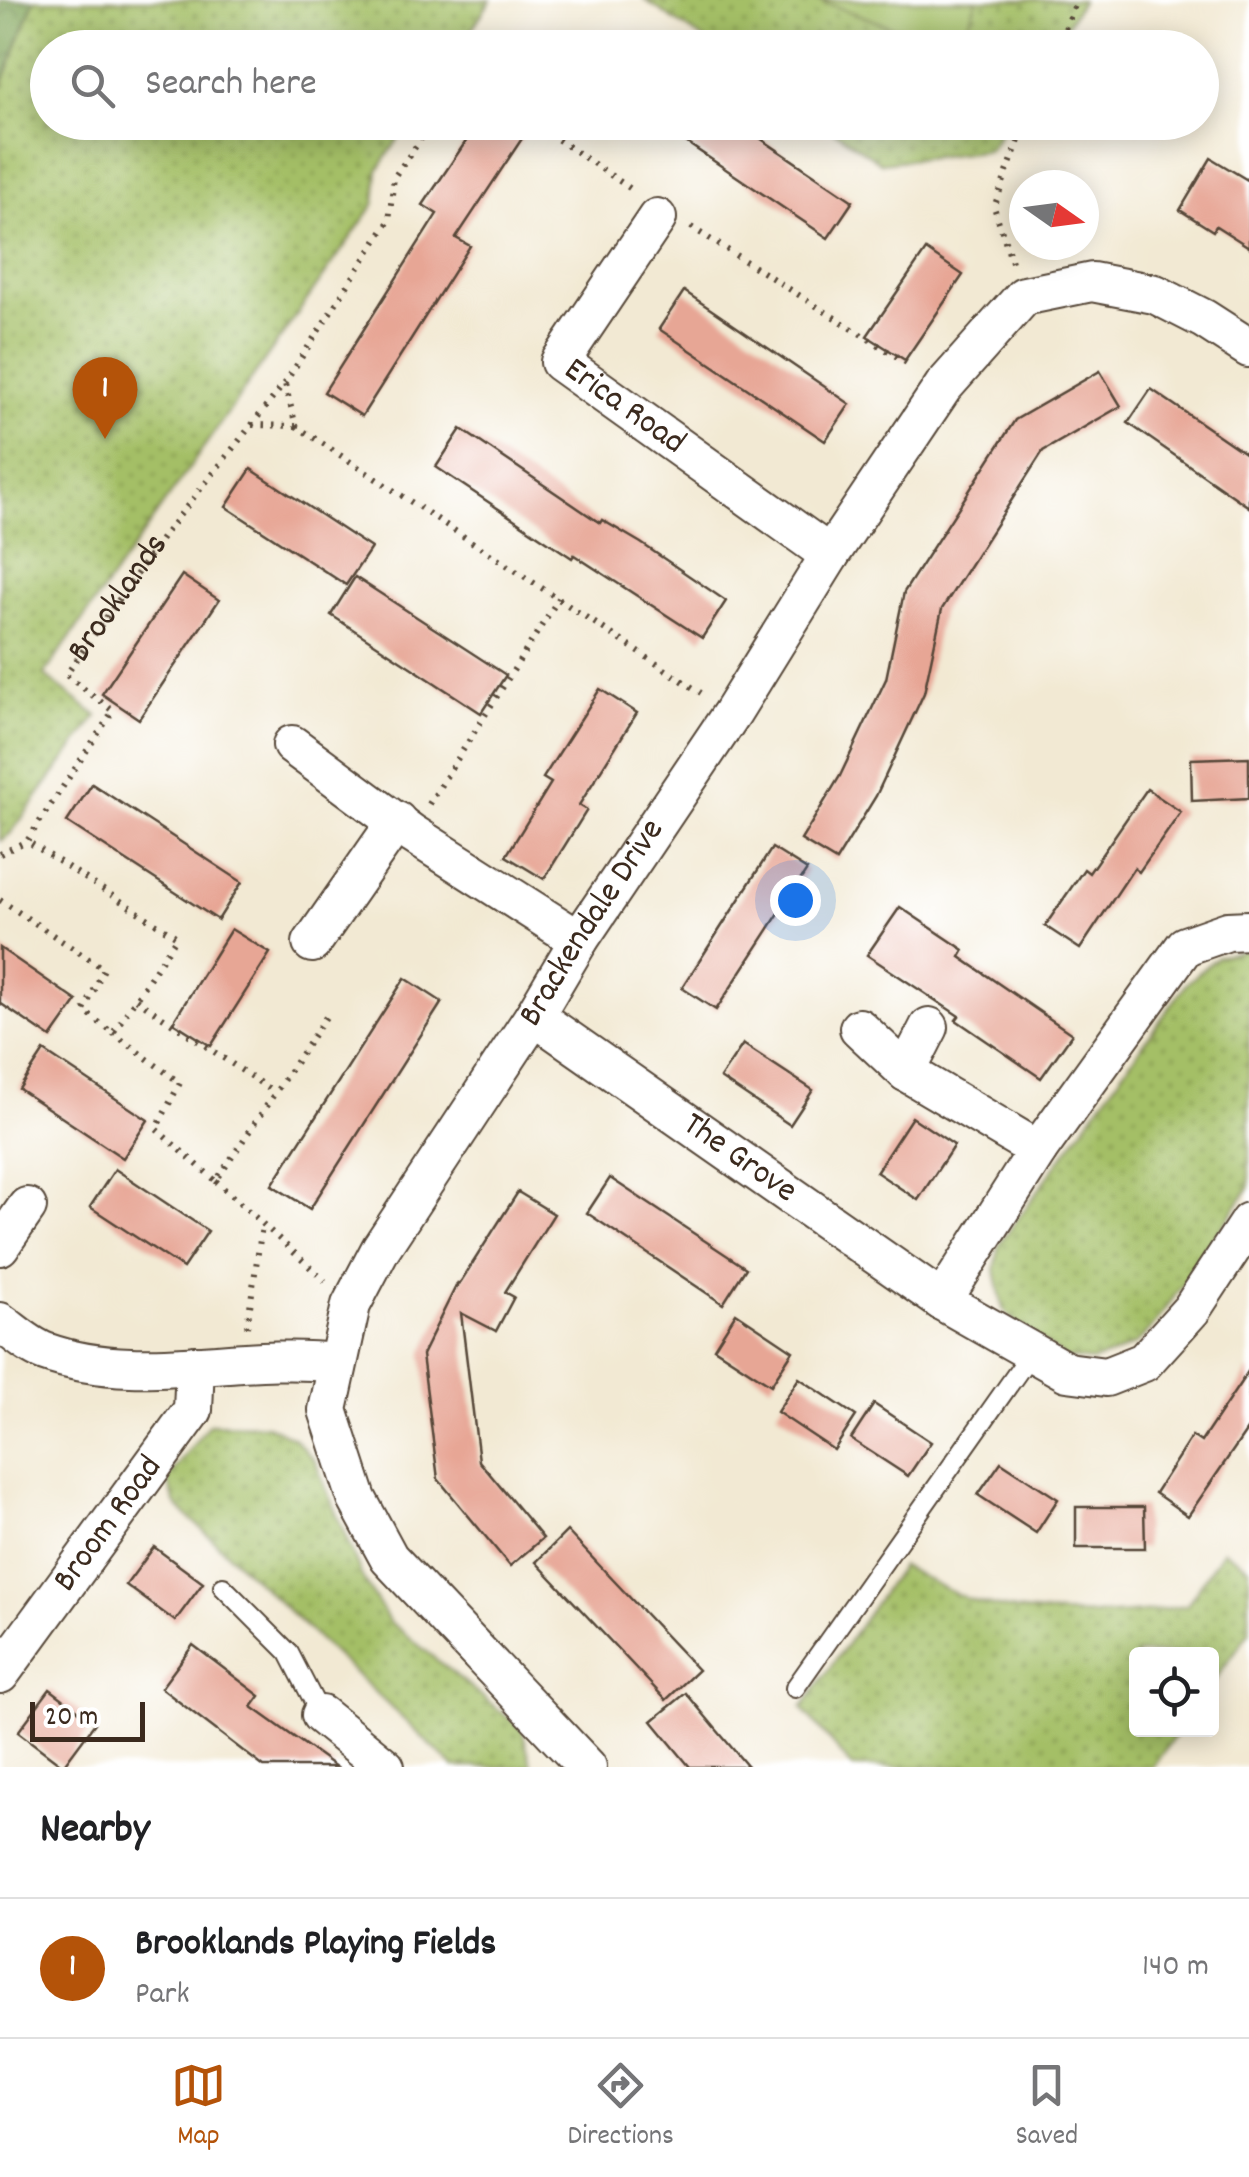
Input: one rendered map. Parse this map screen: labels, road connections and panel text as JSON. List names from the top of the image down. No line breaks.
{"streets":{"street":["Erica Road","Brackendale Drive","The Grove","Broom Road"],"path":["Brooklands"]},"crossings":[["Erica Road","Brackendale Drive"],["Brackendale Drive","The Grove"]],"scale_bar":"20 m","north":"right","page":{"search":"Search here","pins":"1","scale":"20 m","heading":"Nearby","list":[{"mark":"1","name":"Brooklands Playing Fields","note":"Park","value":"140 m"}],"nav":["Map","Directions","Saved"]}}
